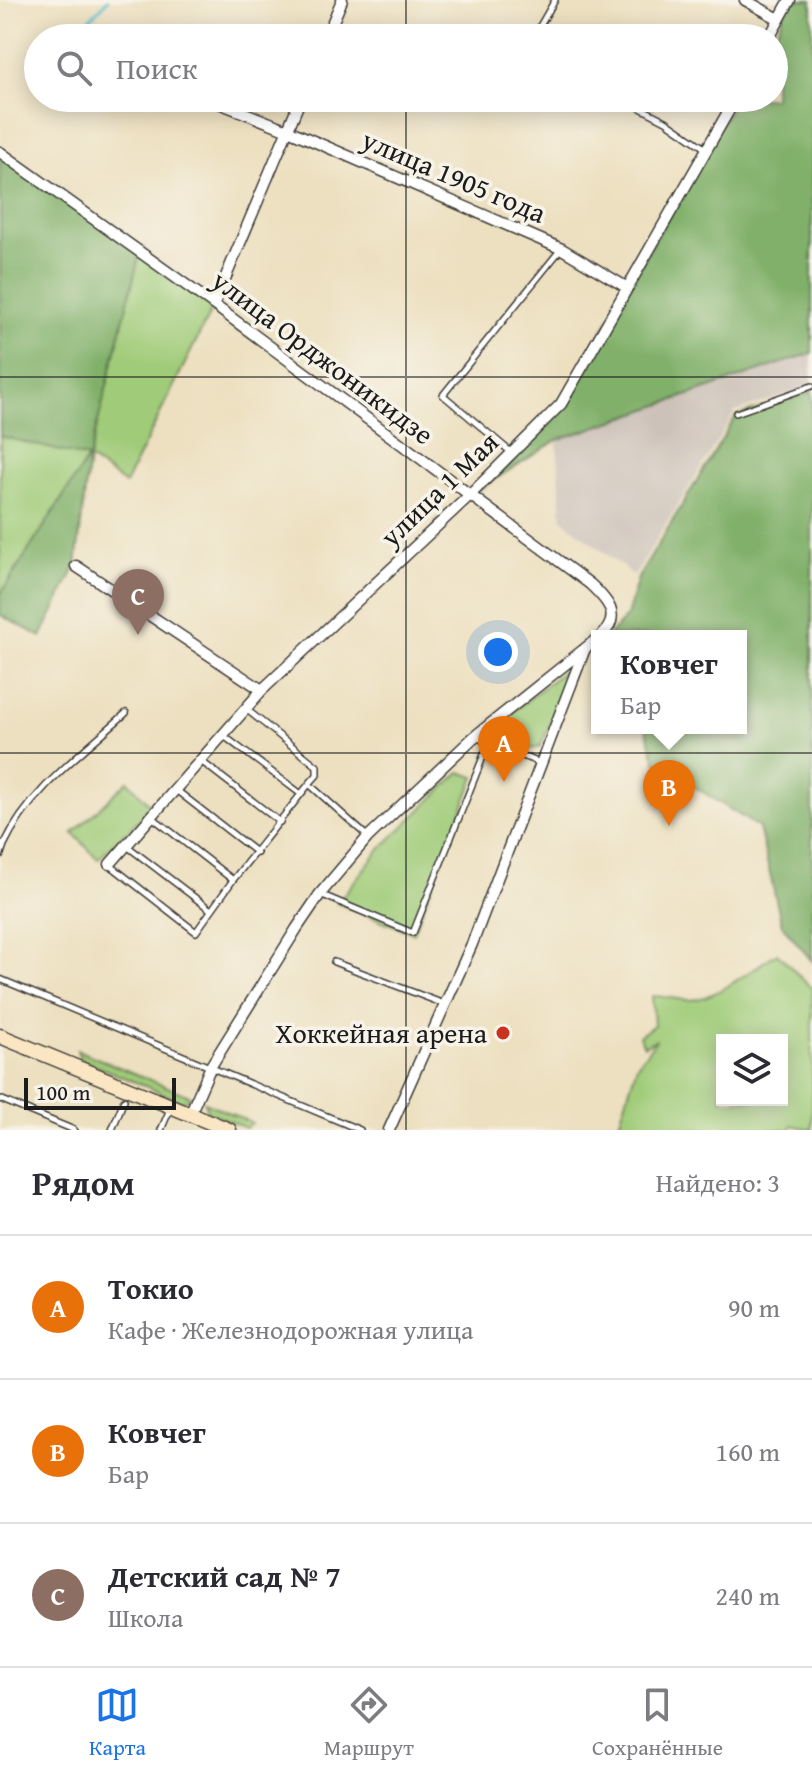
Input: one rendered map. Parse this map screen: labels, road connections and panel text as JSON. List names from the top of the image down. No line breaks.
{"streets":{"street":["улица 1905 года","улица Орджоникидзе","улица 1 Мая"]},"crossings":[["улица 1905 года","улица 1 Мая"],["улица Орджоникидзе","улица 1 Мая"]],"places":["Хоккейная арена"],"scale_bar":"100 m","page":{"search":"Поиск","pins":["C","A","B"],"popup":["Ковчег","Бар"],"scale":"100 m","heading":["Рядом","Найдено: 3"],"list":[{"mark":"A","name":"Токио","note":"Кафе · Железнодорожная улица","value":"90 m"},{"mark":"B","name":"Ковчег","note":"Бар","value":"160 m"},{"mark":"C","name":"Детский сад № 7","note":"Школа","value":"240 m"}],"nav":["Карта","Маршрут","Сохранённые"]}}
